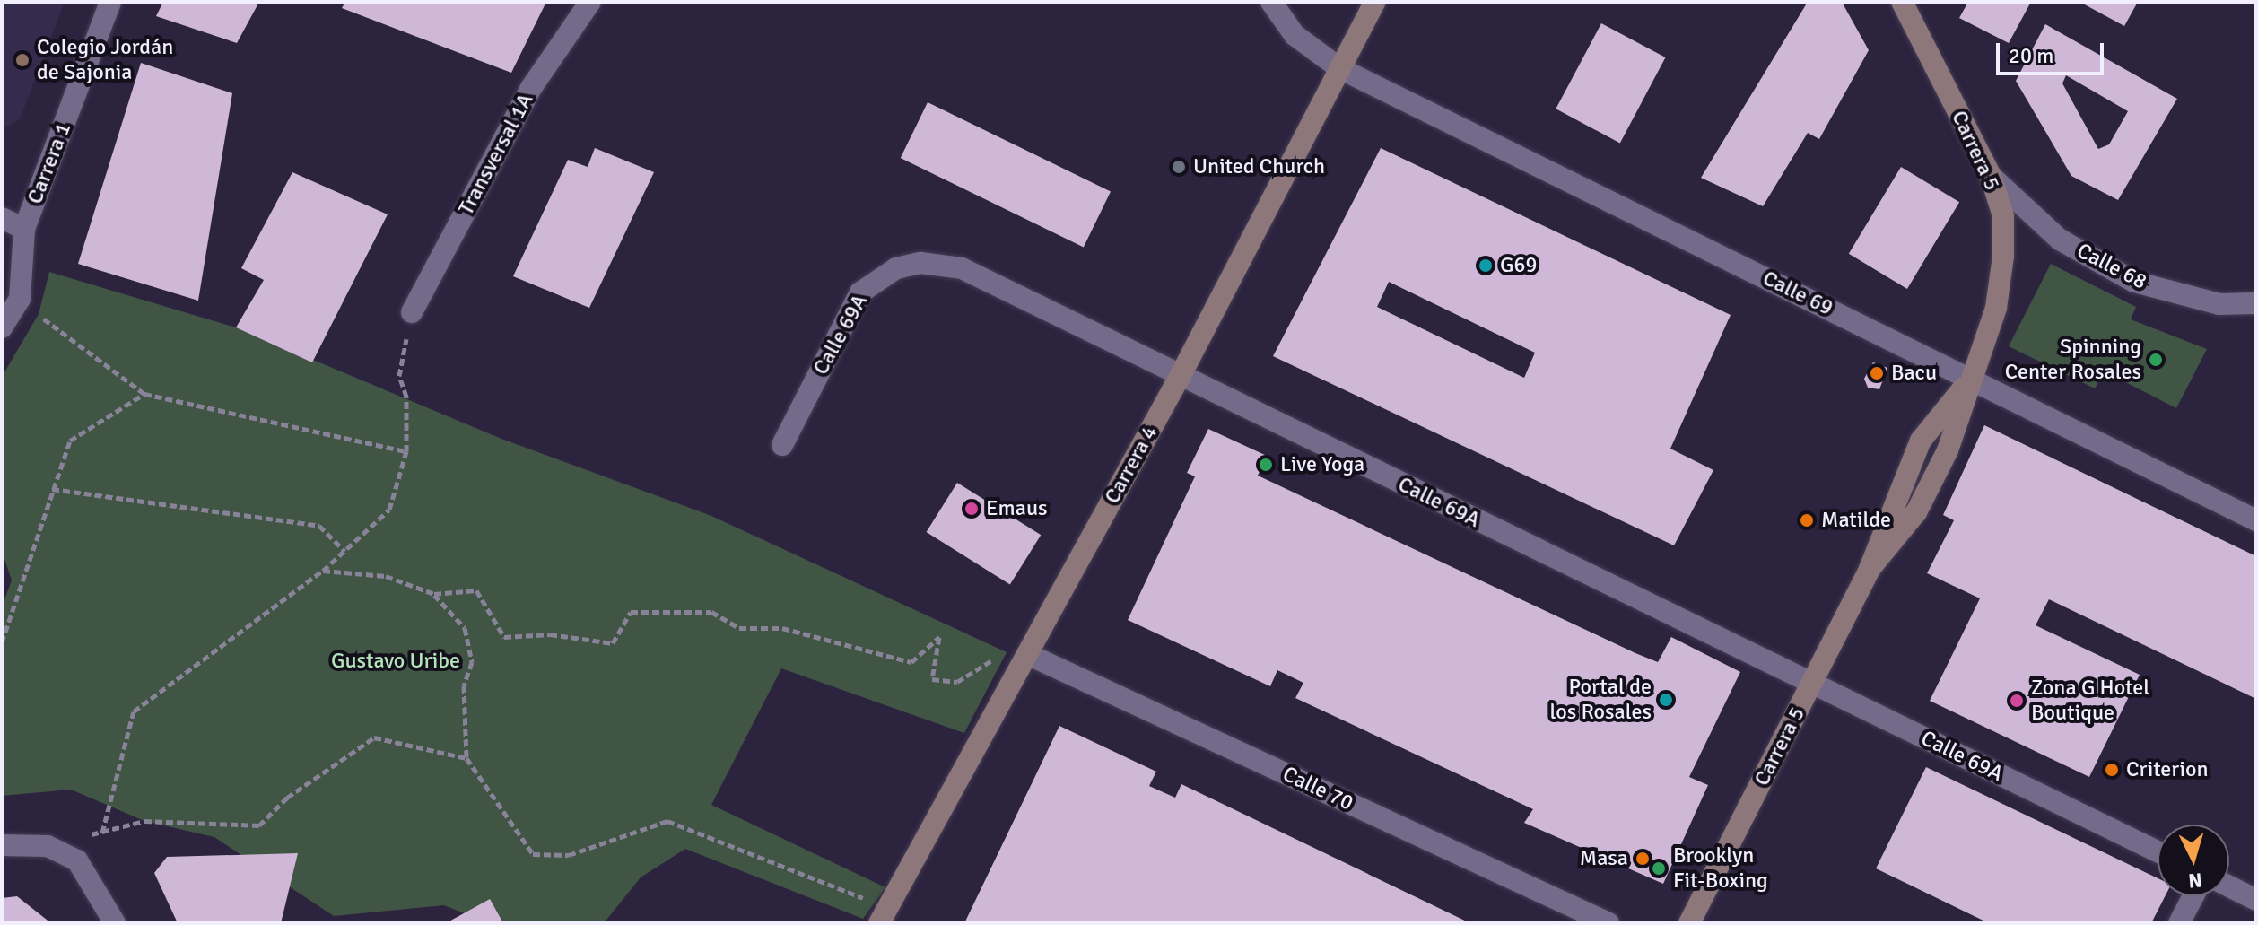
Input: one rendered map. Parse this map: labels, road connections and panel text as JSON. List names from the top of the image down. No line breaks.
{"streets":{"street":["Carrera 5","Transversal 1A","Carrera 1","Calle 68","Calle 69","Calle 69A","Carrera 4","Calle 70"]},"crossings":[["Carrera 5","Calle 68"],["Carrera 5","Calle 69"],["Carrera 5","Calle 69A"],["Calle 69","Carrera 4"],["Calle 69A","Carrera 4"],["Carrera 4","Calle 70"]],"parks":["Gustavo Uribe"],"places":["Colegio Jordán de Sajonia","United Church","G69","Spinning Center Rosales","Bacu","Live Yoga","Emaus","Matilde","Portal de los Rosales","Zona G Hotel Boutique","Criterion","Masa","Brooklyn Fit-Boxing"],"scale_bar":"20 m","north":"bottom"}
